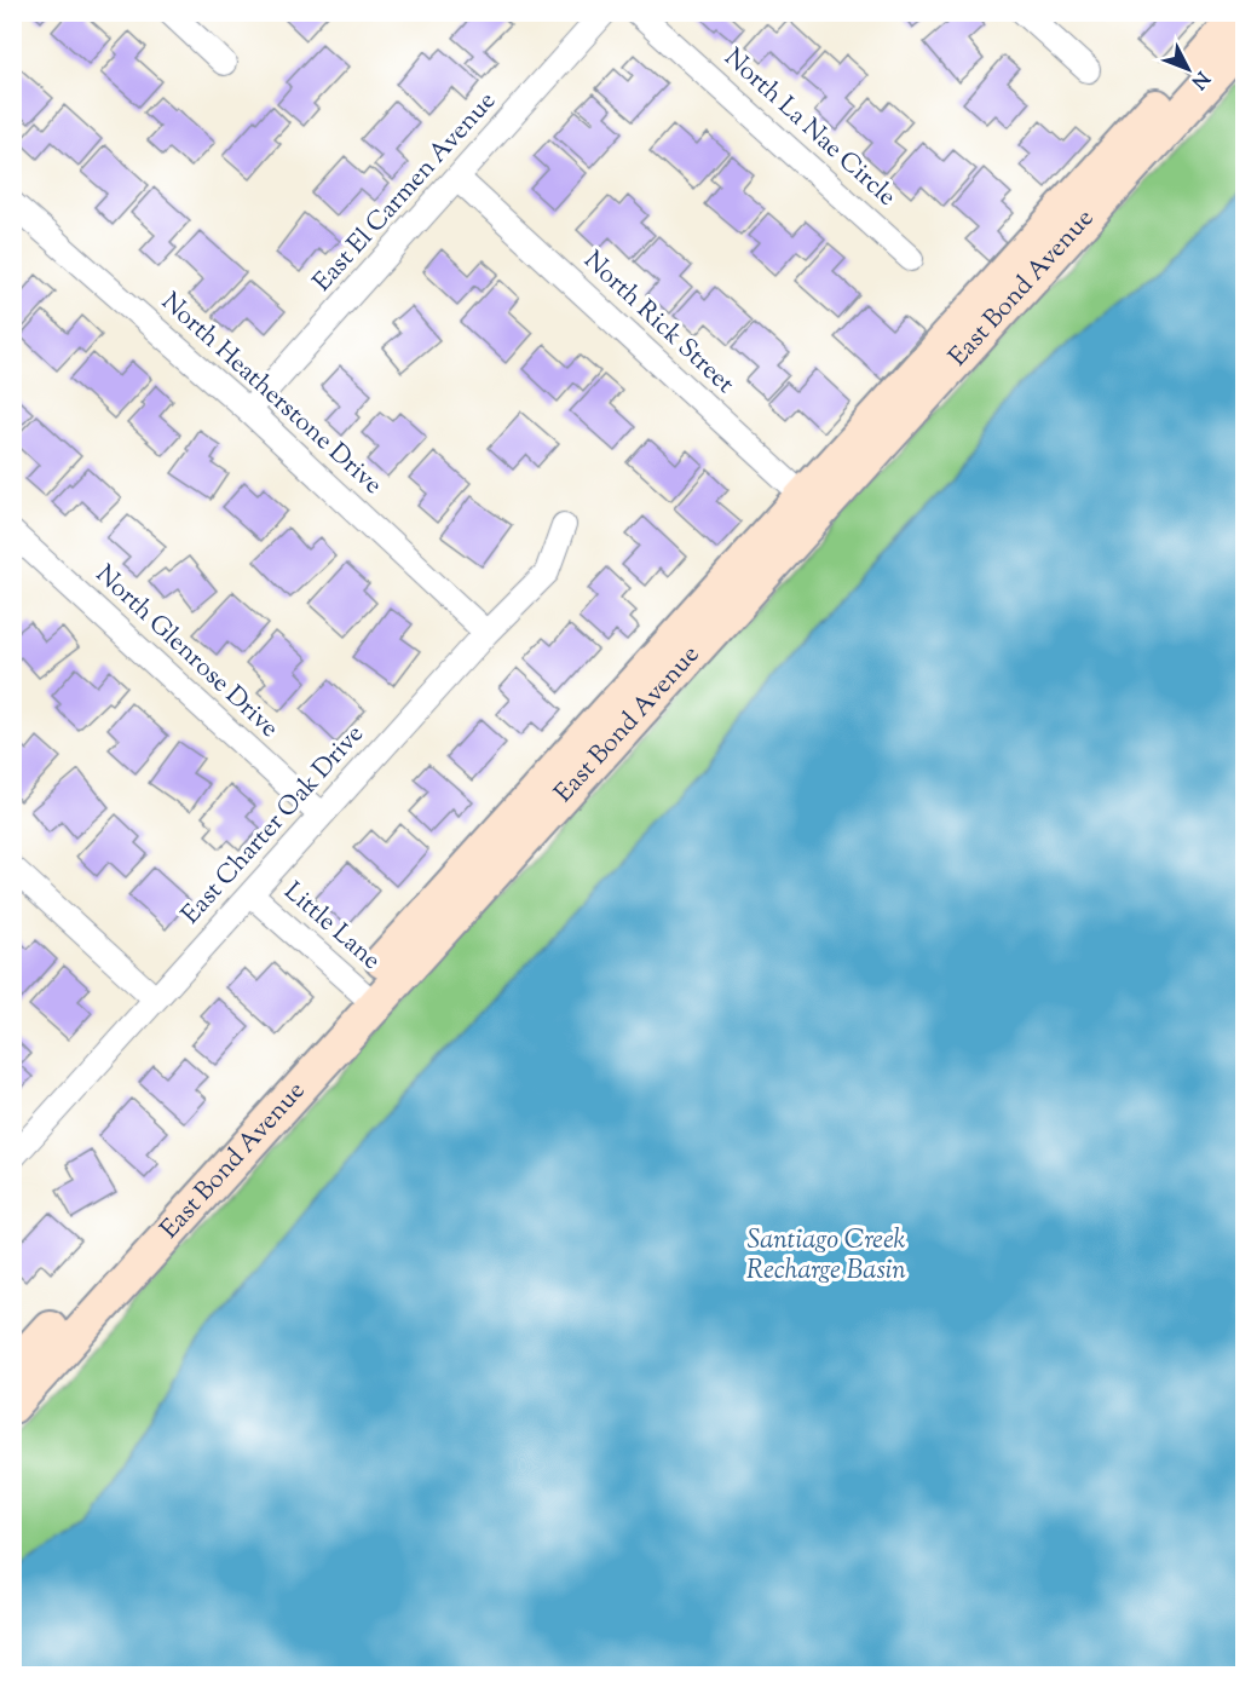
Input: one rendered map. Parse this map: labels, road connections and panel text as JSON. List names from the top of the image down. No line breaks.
{"streets":{"street":["North La Nae Circle","East El Carmen Avenue","East Bond Avenue","North Rick Street","North Heatherstone Drive","North Glenrose Drive","East Charter Oak Drive","Little Lane"]},"crossings":[["East El Carmen Avenue","North Rick Street"],["East El Carmen Avenue","North Heatherstone Drive"],["East Bond Avenue","North Rick Street"],["East Bond Avenue","Little Lane"],["North Heatherstone Drive","East Charter Oak Drive"],["North Glenrose Drive","East Charter Oak Drive"],["East Charter Oak Drive","Little Lane"]],"water":["Santiago Creek Recharge Basin"],"north":"bottom right"}
